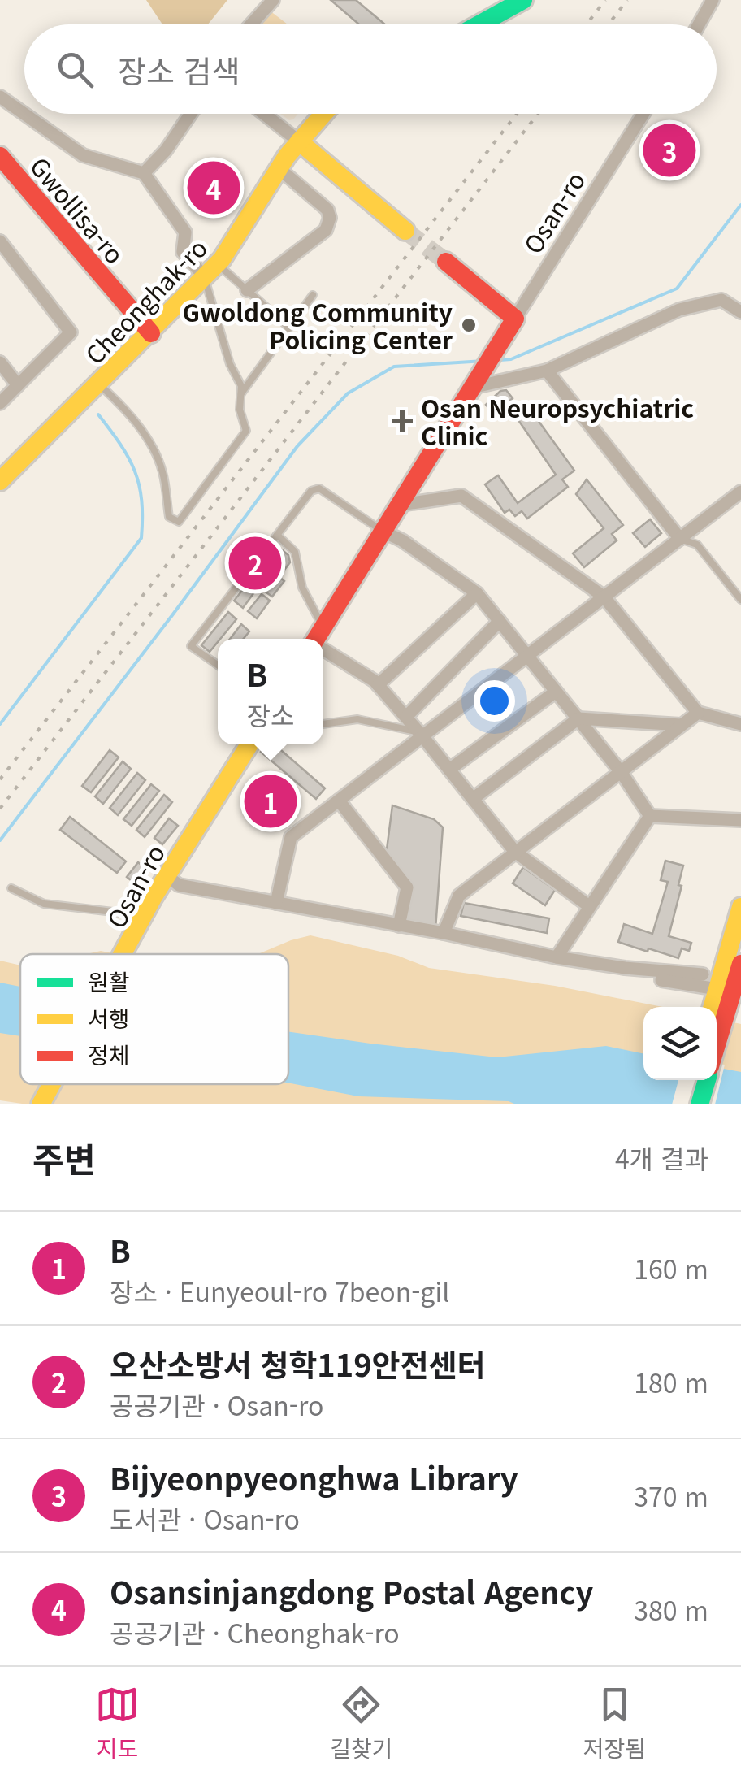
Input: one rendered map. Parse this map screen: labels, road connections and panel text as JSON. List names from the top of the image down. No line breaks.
{"streets":{"street":["Gwollisa-ro","Osan-ro","Cheonghak-ro"]},"crossings":[["Gwollisa-ro","Cheonghak-ro"]],"places":{"other":["Gwoldong Community Policing Center"],"health":["Osan Neuropsychiatric Clinic"]},"legend":["원활","서행","정체"],"page":{"search":"장소 검색","pins":["3","4","2","1"],"popup":["B","장소"],"heading":["주변","4개 결과"],"list":[{"mark":"1","name":"B","note":"장소 · Eunyeoul-ro 7beon-gil","value":"160 m"},{"mark":"2","name":"오산소방서 청학119안전센터","note":"공공기관 · Osan-ro","value":"180 m"},{"mark":"3","name":"Bijyeonpyeonghwa Library","note":"도서관 · Osan-ro","value":"370 m"},{"mark":"4","name":"Osansinjangdong Postal Agency","note":"공공기관 · Cheonghak-ro","value":"380 m"}],"nav":["지도","길찾기","저장됨"]}}
